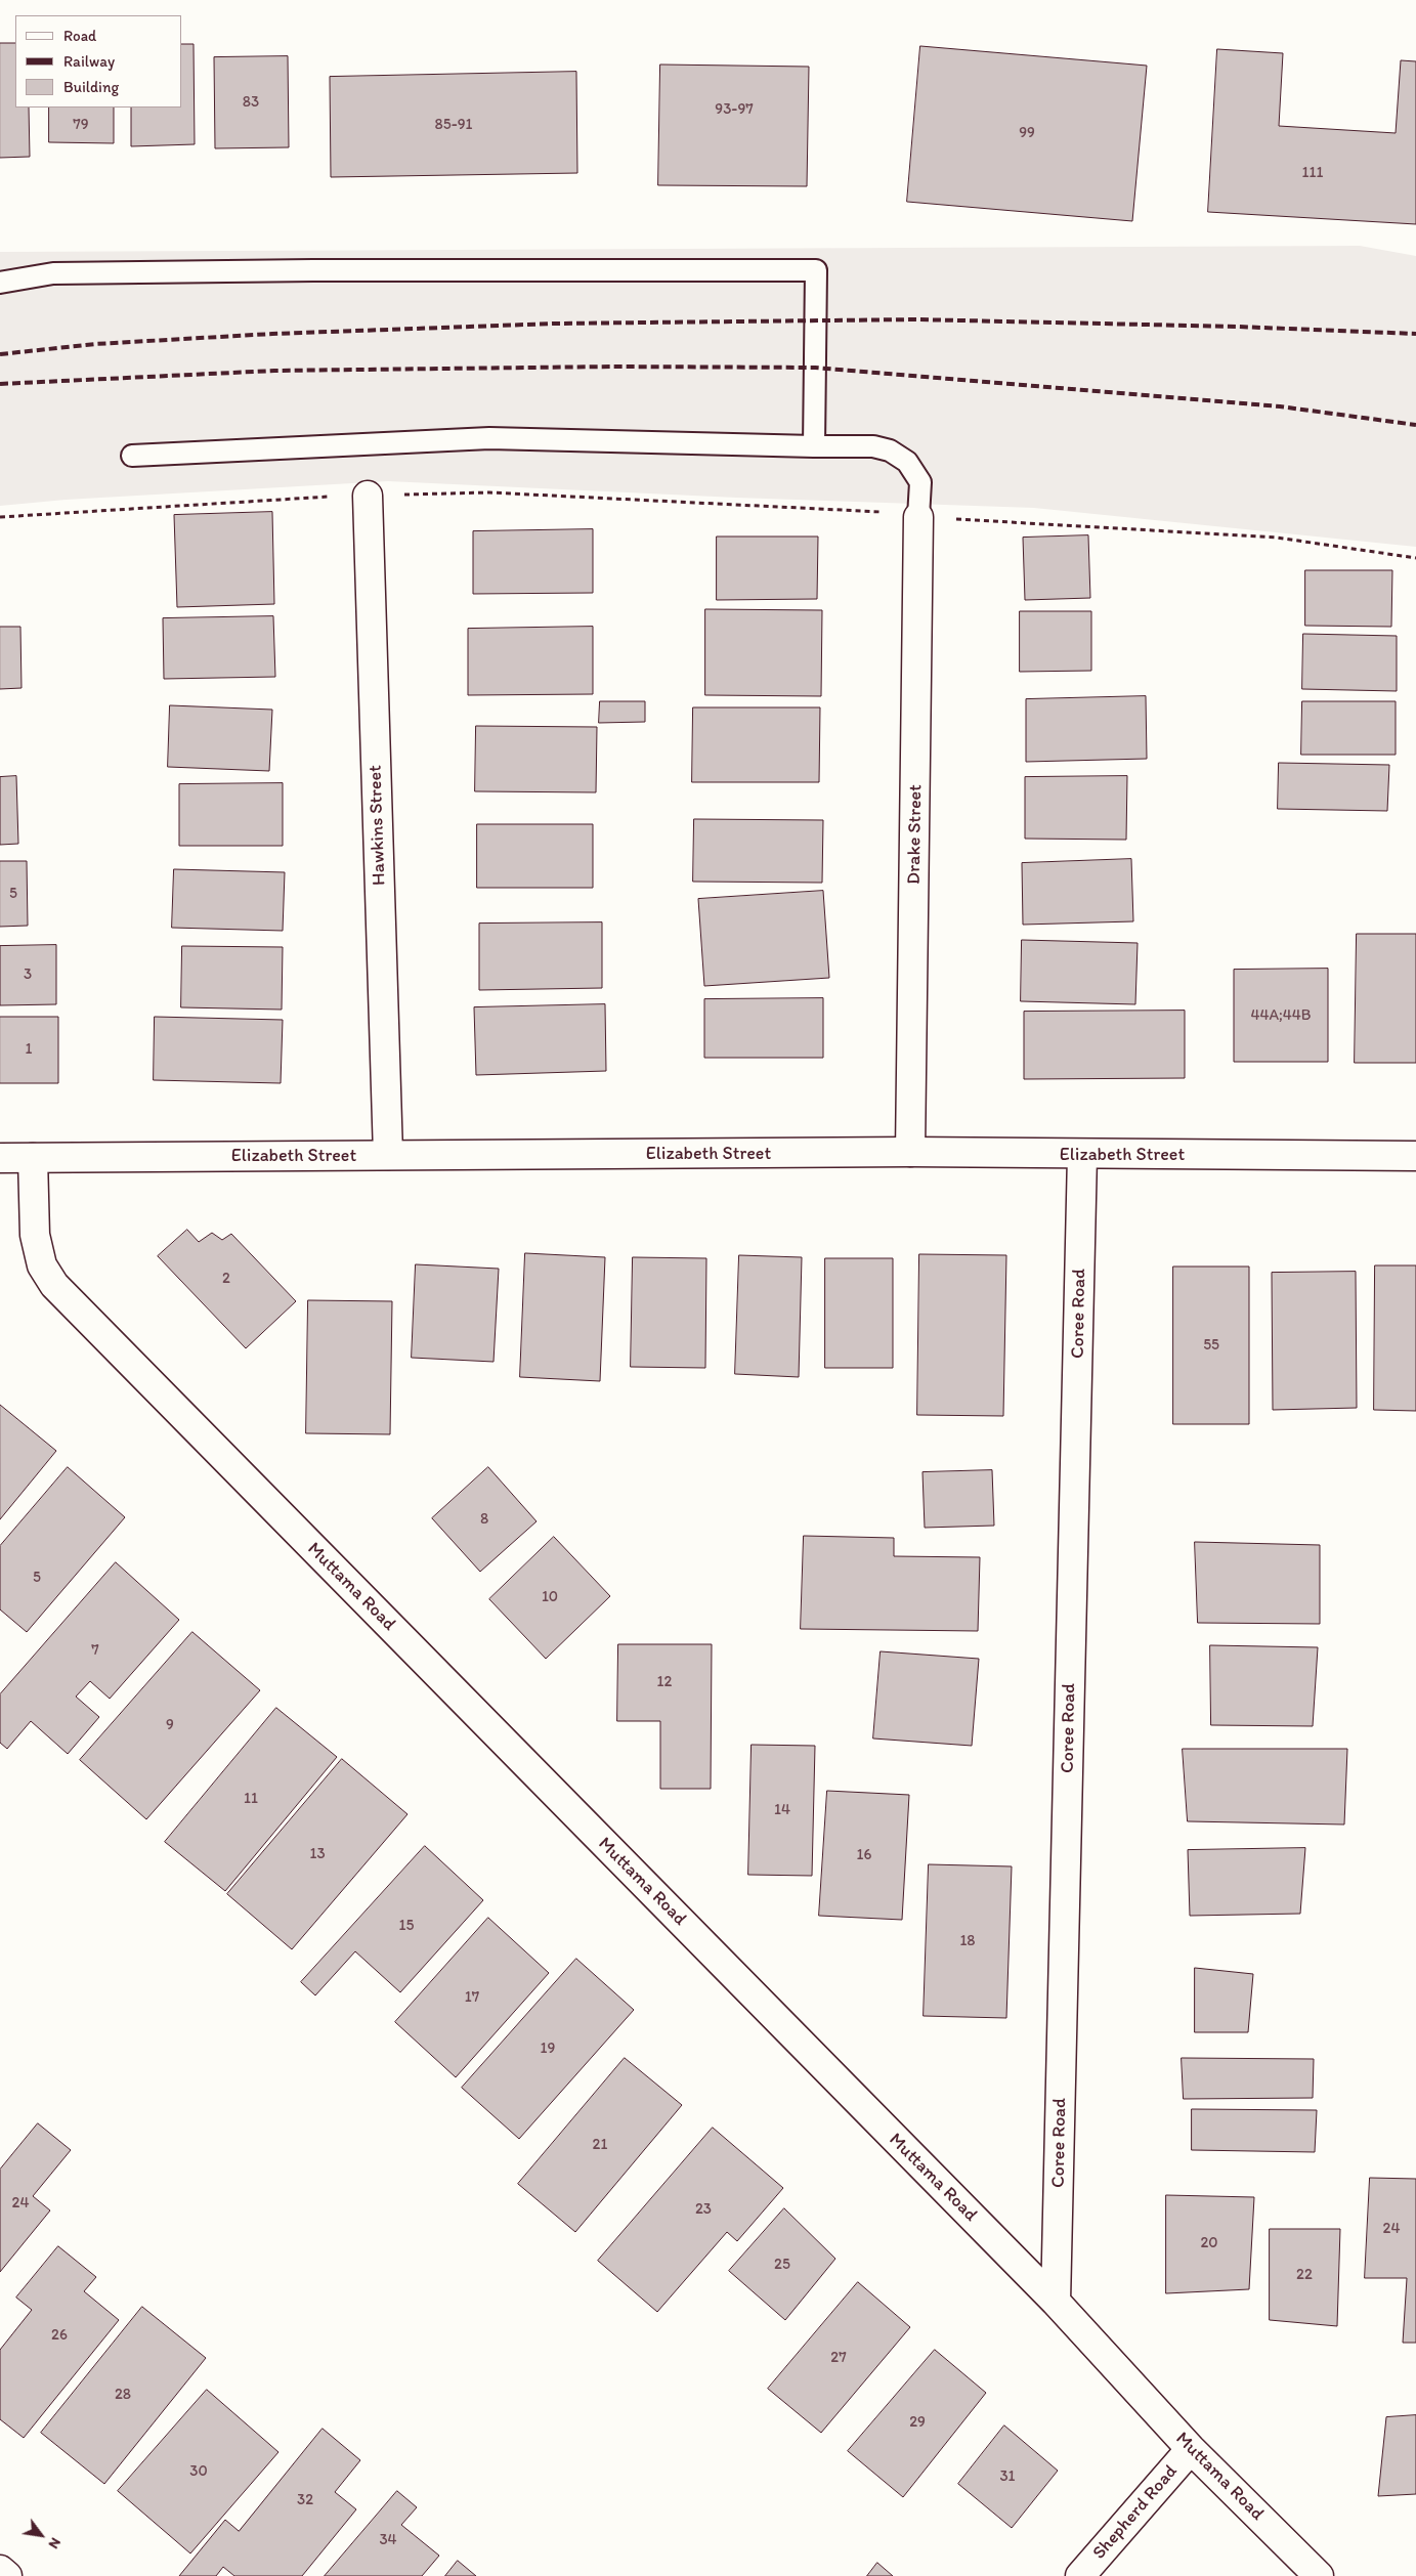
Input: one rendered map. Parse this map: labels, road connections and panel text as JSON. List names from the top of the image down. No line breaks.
{"streets":{"street":["Hawkins Street","Drake Street","Elizabeth Street","Coree Road","Muttama Road","Shepherd Road"]},"crossings":[["Hawkins Street","Elizabeth Street"],["Drake Street","Elizabeth Street"],["Elizabeth Street","Coree Road"],["Elizabeth Street","Muttama Road"],["Coree Road","Muttama Road"],["Muttama Road","Shepherd Road"]],"house_numbers":["83","93-97","79","85-91","99","111","5","3","44A;44B","1","2","55","8","5","10","7","12","9","11","14","13","16","15","18","17","19","21","24","23","24","20","25","22","26","27","28","29","30","31","32","34"],"legend":["Road","Railway","Building"],"north":"bottom right"}
